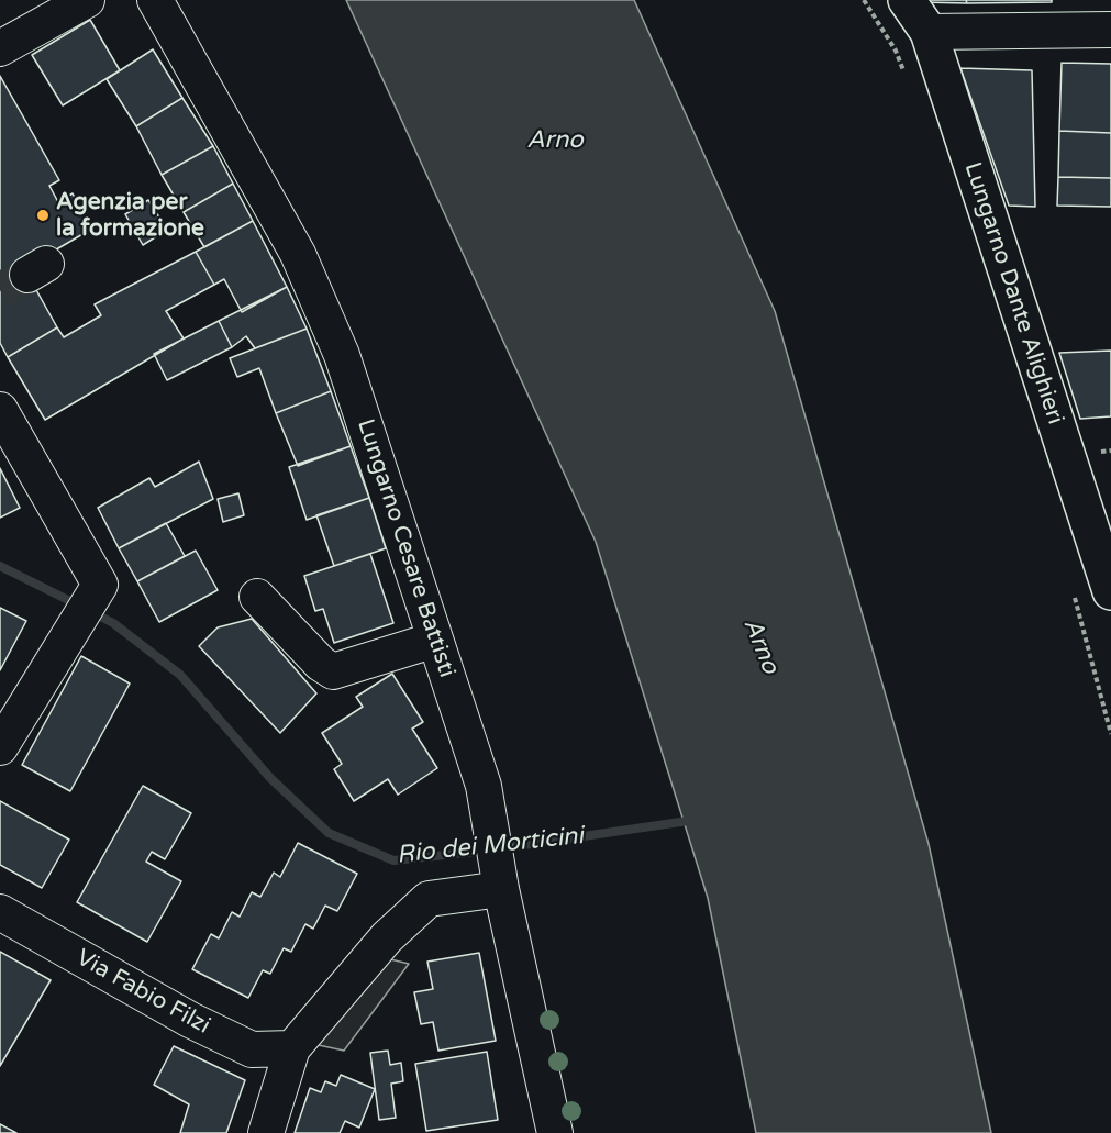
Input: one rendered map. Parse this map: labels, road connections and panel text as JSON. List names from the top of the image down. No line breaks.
{"streets":{"main road":["Lungarno Dante Alighieri"],"street":["Lungarno Cesare Battisti","Via Fabio Filzi"]},"water":["Arno","Rio dei Morticini"],"places":["Agenzia per la formazione"]}
